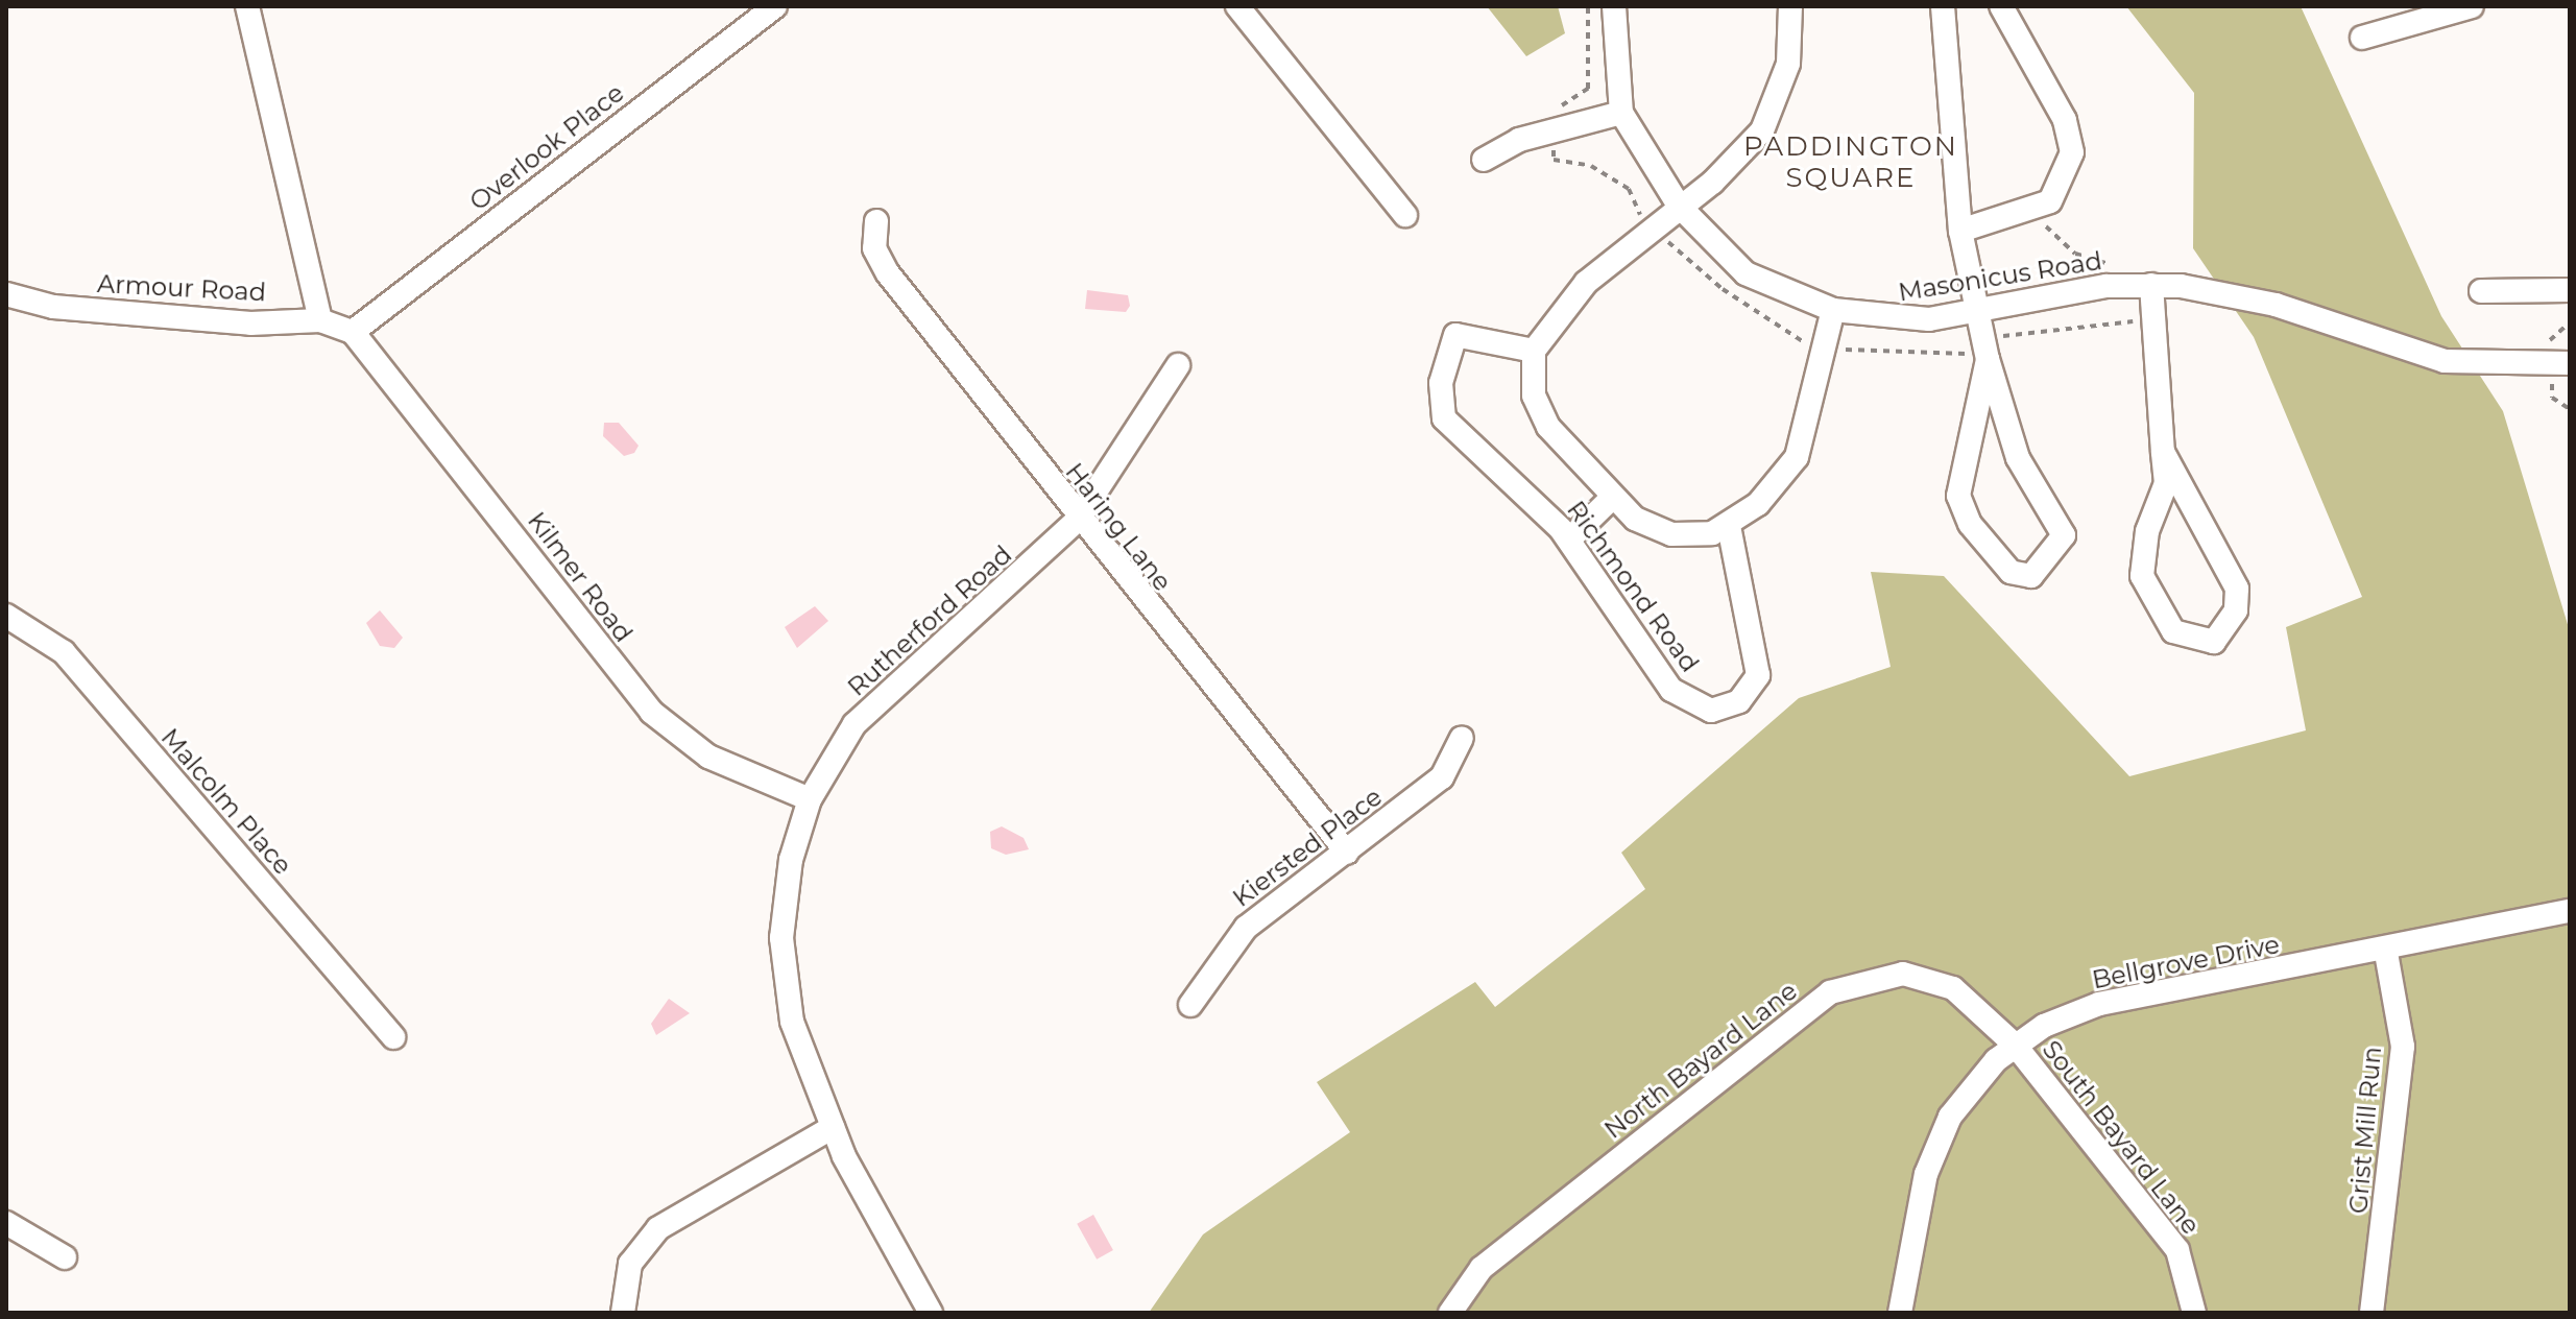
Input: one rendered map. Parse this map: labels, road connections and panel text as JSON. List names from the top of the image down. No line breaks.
{"streets":{"street":["Overlook Place","Masonicus Road","Armour Road","Haring Lane","Kilmer Road","Richmond Road","Rutherford Road","Malcolm Place","Kiersted Place","Bellgrove Drive","North Bayard Lane","Grist Mill Run","South Bayard Lane"]},"crossings":[["Overlook Place","Armour Road"],["Overlook Place","Kilmer Road"],["Armour Road","Kilmer Road"],["Haring Lane","Rutherford Road"],["Haring Lane","Kiersted Place"],["Kilmer Road","Rutherford Road"],["Bellgrove Drive","North Bayard Lane"],["Bellgrove Drive","Grist Mill Run"],["Bellgrove Drive","South Bayard Lane"],["North Bayard Lane","South Bayard Lane"]],"districts":["PADDINGTON SQUARE"]}
